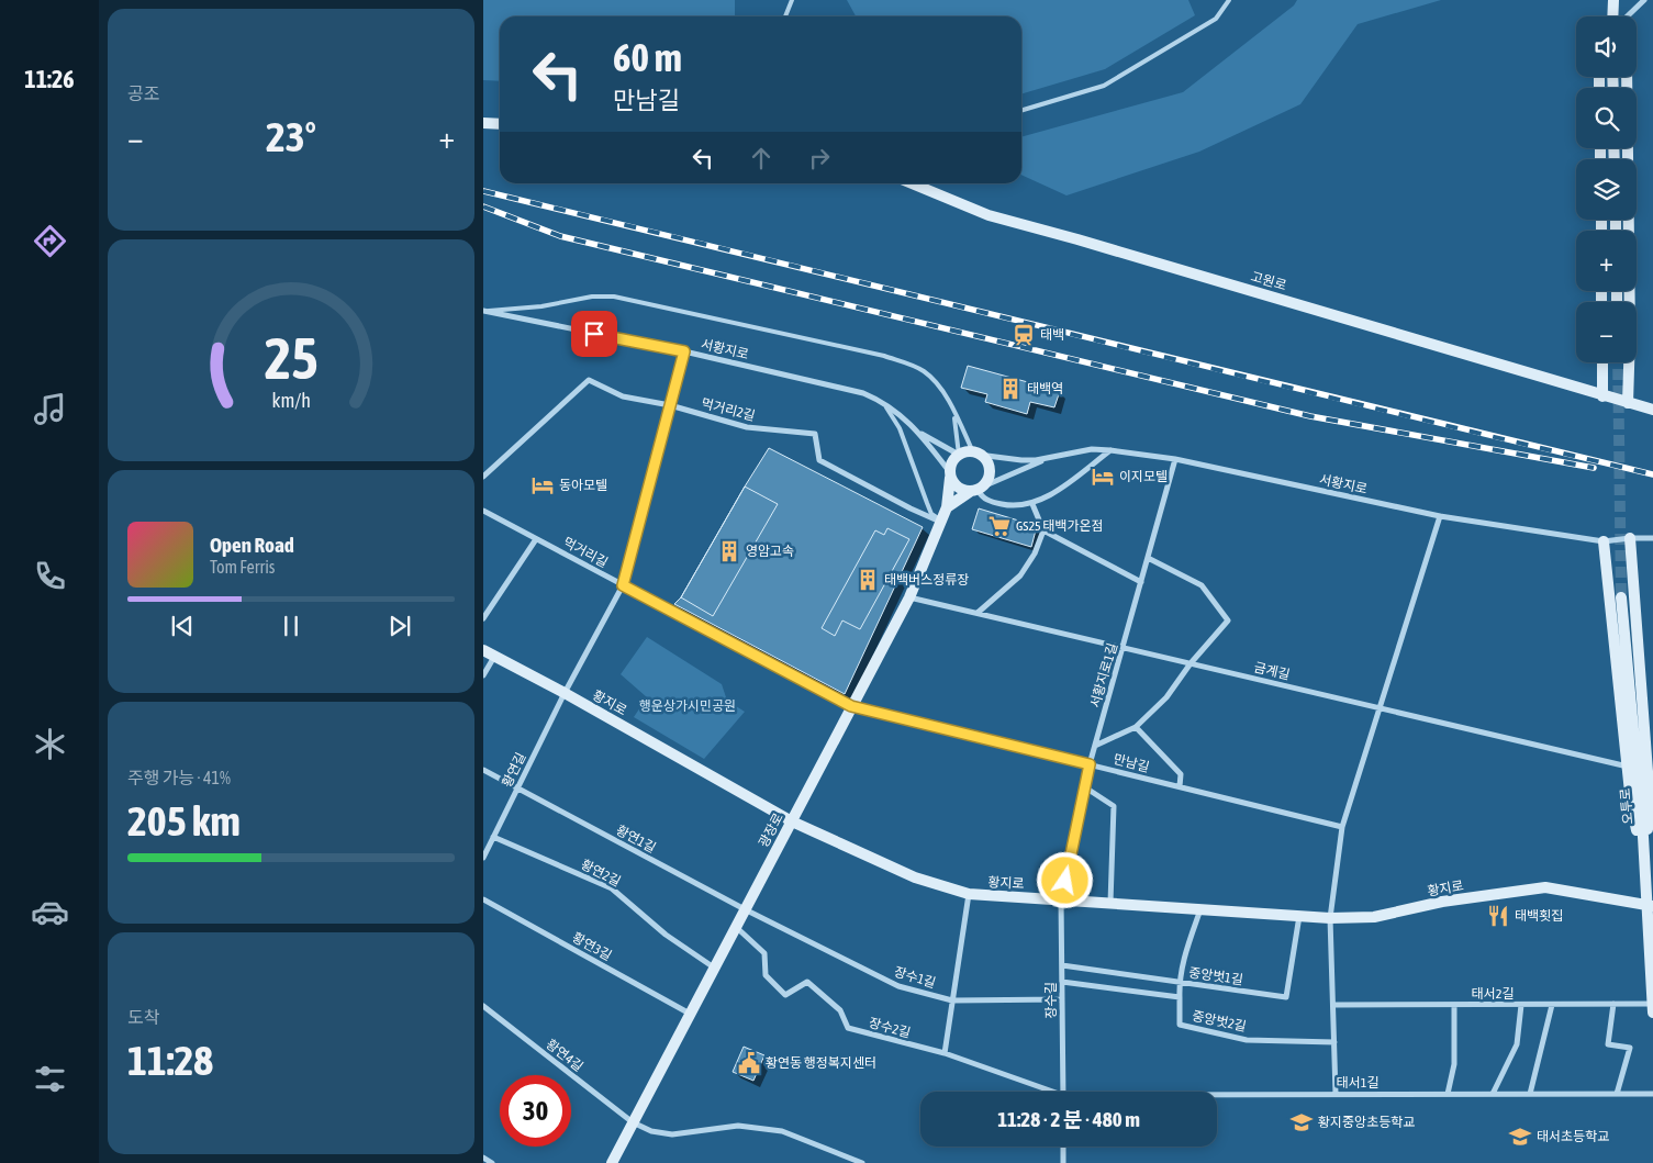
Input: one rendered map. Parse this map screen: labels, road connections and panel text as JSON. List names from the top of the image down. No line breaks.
{"streets":{"street":["고원로","서황지로","먹거리2길","먹거리길","금계길","서황지로1길","황지로","만남길","황연길","오투로","광장로","황연1길","황연2길","황연3길","중앙벗1길","장수1길","태서2길","장수길","중앙벗2길","장수2길","황연4길","태서1길"]},"crossings":[["서황지로","서황지로1길"],["서황지로","황연길"],["먹거리2길","황연길"],["먹거리2길","광장로"],["먹거리길","만남길"],["먹거리길","황연길"],["먹거리길","광장로"],["금계길","서황지로1길"],["금계길","광장로"],["서황지로1길","황지로"],["서황지로1길","만남길"],["서황지로1길","장수길"],["황지로","황연길"],["황지로","오투로"],["황지로","광장로"],["황지로","중앙벗1길"],["황지로","장수길"],["만남길","광장로"],["황연길","황연1길"],["황연길","황연2길"],["오투로","태서2길"],["광장로","황연1길"],["광장로","황연2길"],["광장로","황연3길"],["광장로","장수1길"],["광장로","장수2길"],["광장로","황연4길"],["황연1길","장수1길"],["중앙벗1길","장수길"],["장수1길","장수길"],["장수길","중앙벗2길"]],"parks":["행운상가시민공원"],"places":{"station":["태백"],"building":["태백역","영암고속","태백버스정류장"],"hotel":["이지모텔","동아모텔"],"supermarket":["GS25 태백가온점"],"restaurant":["태백횟집"],"public building":["황연동 행정복지센터"],"school or university":["황지중앙초등학교","태서초등학교"]},"page":{"tabs":"11:26","tile":["공조",["주행 가능 · 41%","205 km"],["도착","11:28"]],"map_buttons":["+","−"],"turn":["60 m","만남길"],"heat":["−","23°","+"],"song":["Open Road","Tom Ferris"],"limit":"30","trip":"11:28 · 2 분 · 480 m","gauge":["25","km/h"]}}
